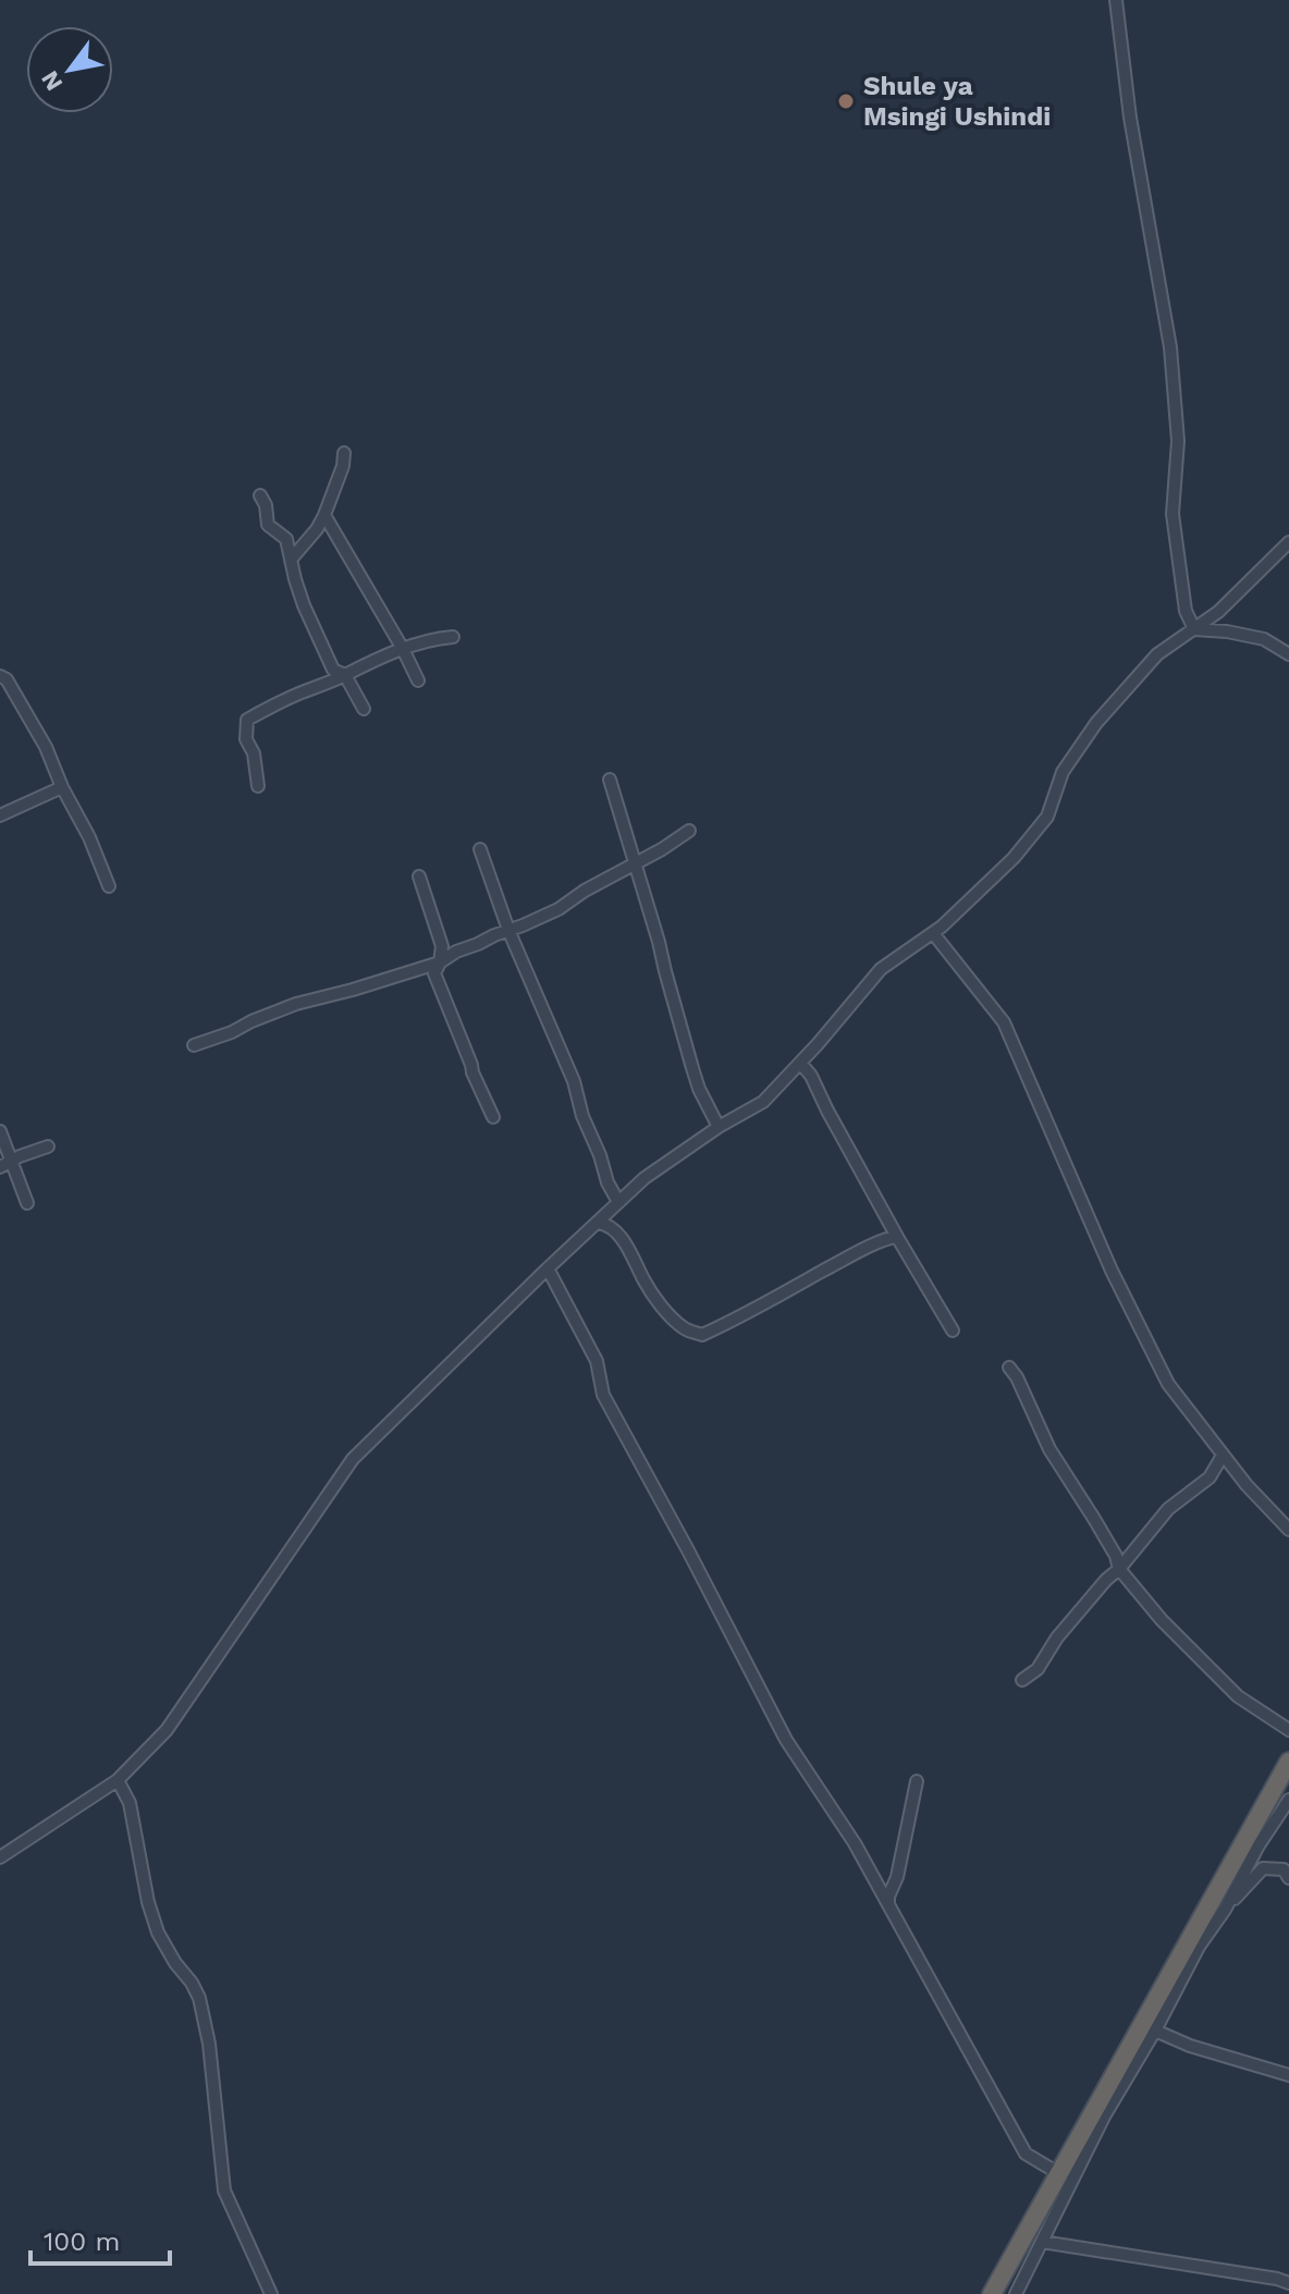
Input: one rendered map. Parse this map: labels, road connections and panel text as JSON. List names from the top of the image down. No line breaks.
{"places":["Shule ya Msingi Ushindi"],"scale_bar":"100 m","north":"bottom left"}
